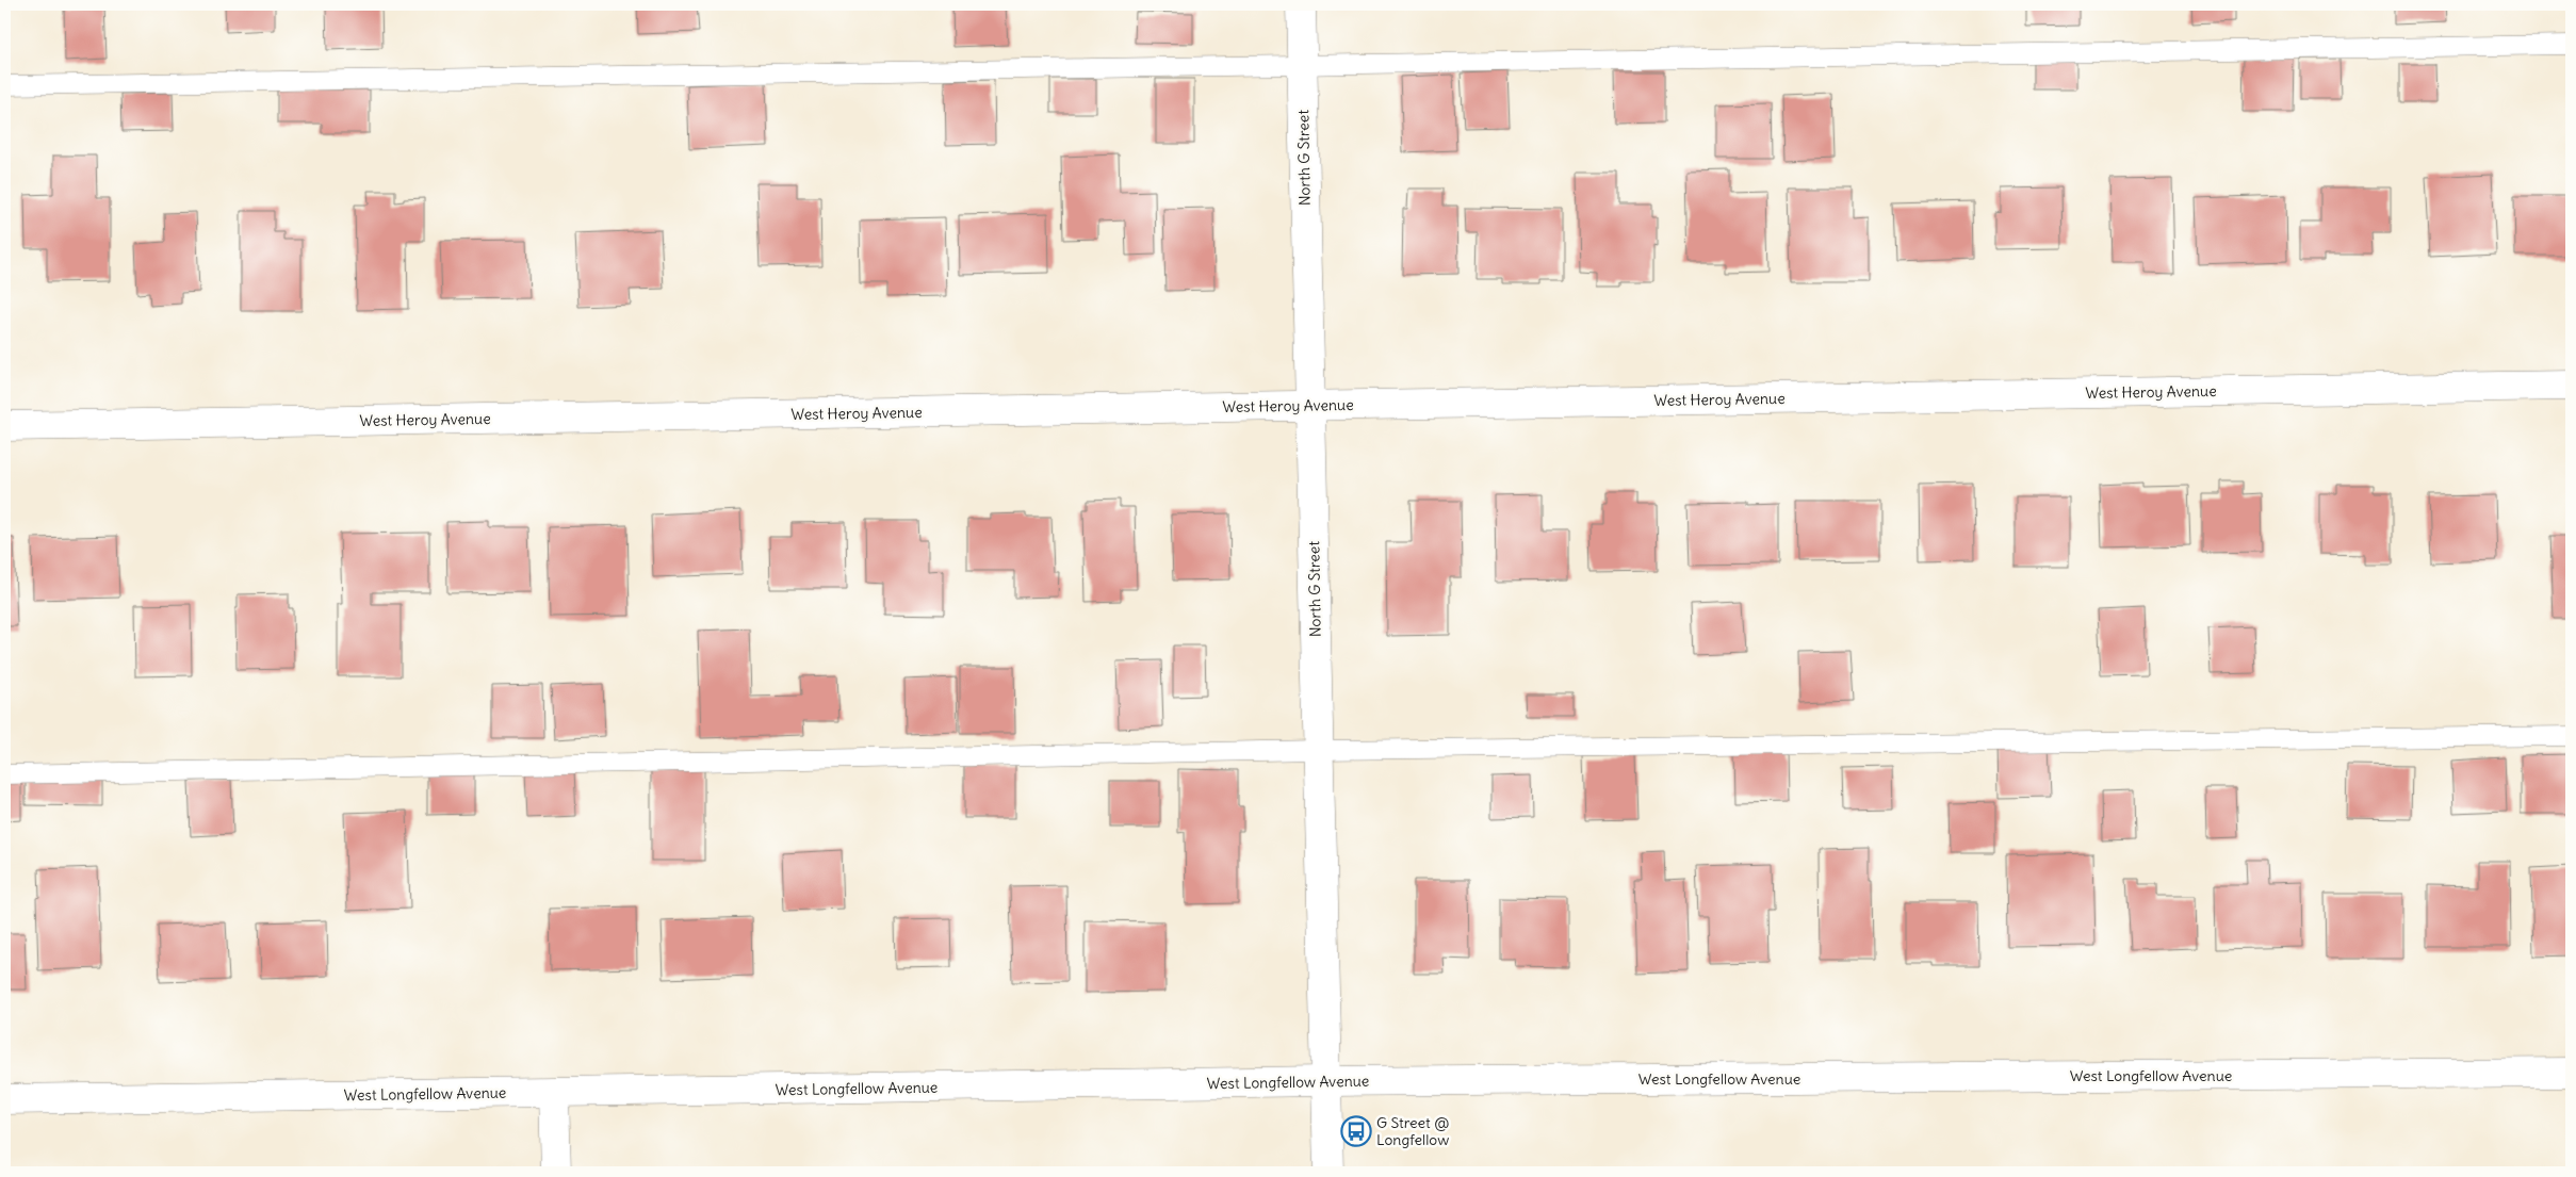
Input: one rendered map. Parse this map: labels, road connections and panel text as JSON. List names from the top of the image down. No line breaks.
{"streets":{"street":["North G Street","West Heroy Avenue","West Longfellow Avenue"]},"crossings":[["North G Street","West Heroy Avenue"],["North G Street","West Longfellow Avenue"]],"places":{"bus stop":["G Street @ Longfellow"]}}
